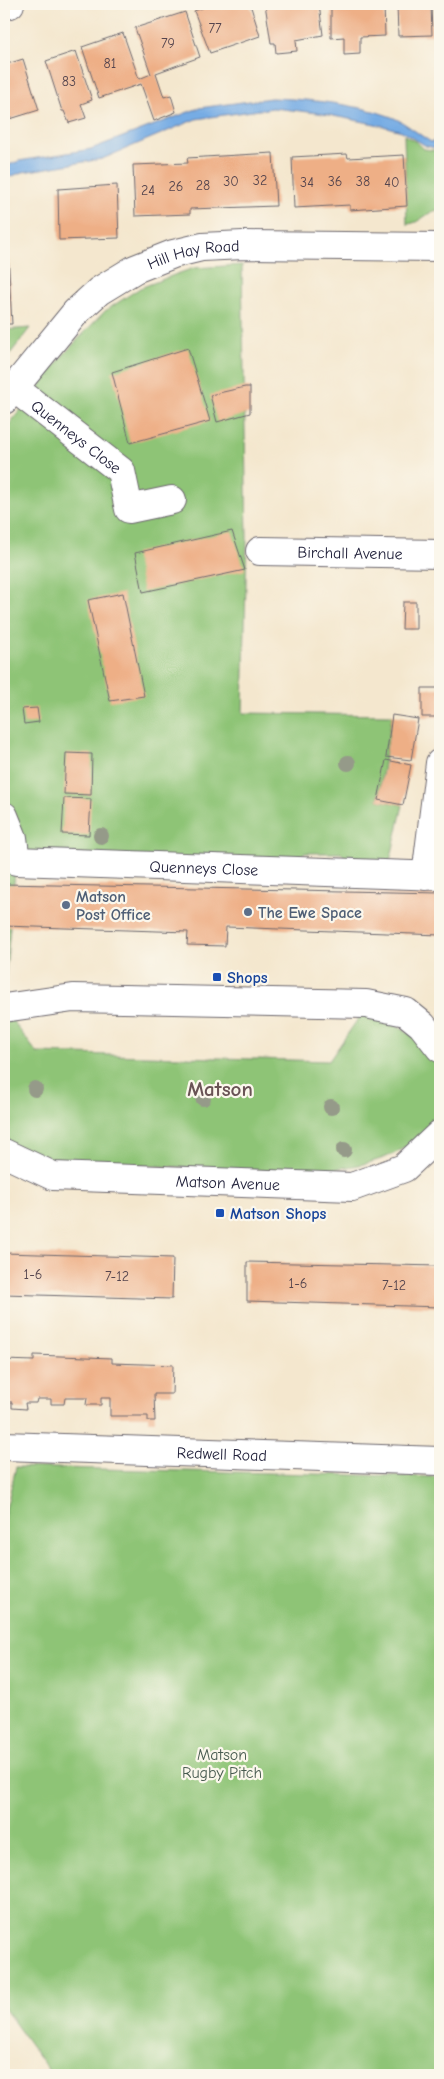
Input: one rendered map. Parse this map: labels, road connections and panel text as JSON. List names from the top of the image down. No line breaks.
{"streets":{"street":["Hill Hay Road","Quenneys Close","Birchall Avenue","Matson Avenue","Redwell Road"]},"crossings":[["Hill Hay Road","Quenneys Close"]],"districts":["Matson"],"parks":["Matson Rugby Pitch"],"places":{"other":["Matson Post Office","The Ewe Space"],"transit":["Shops","Matson Shops"]},"house_numbers":["77","79","81","83","32","30","36","38","34","40","28","26","24","1-6","7-12","1-6","7-12"]}
